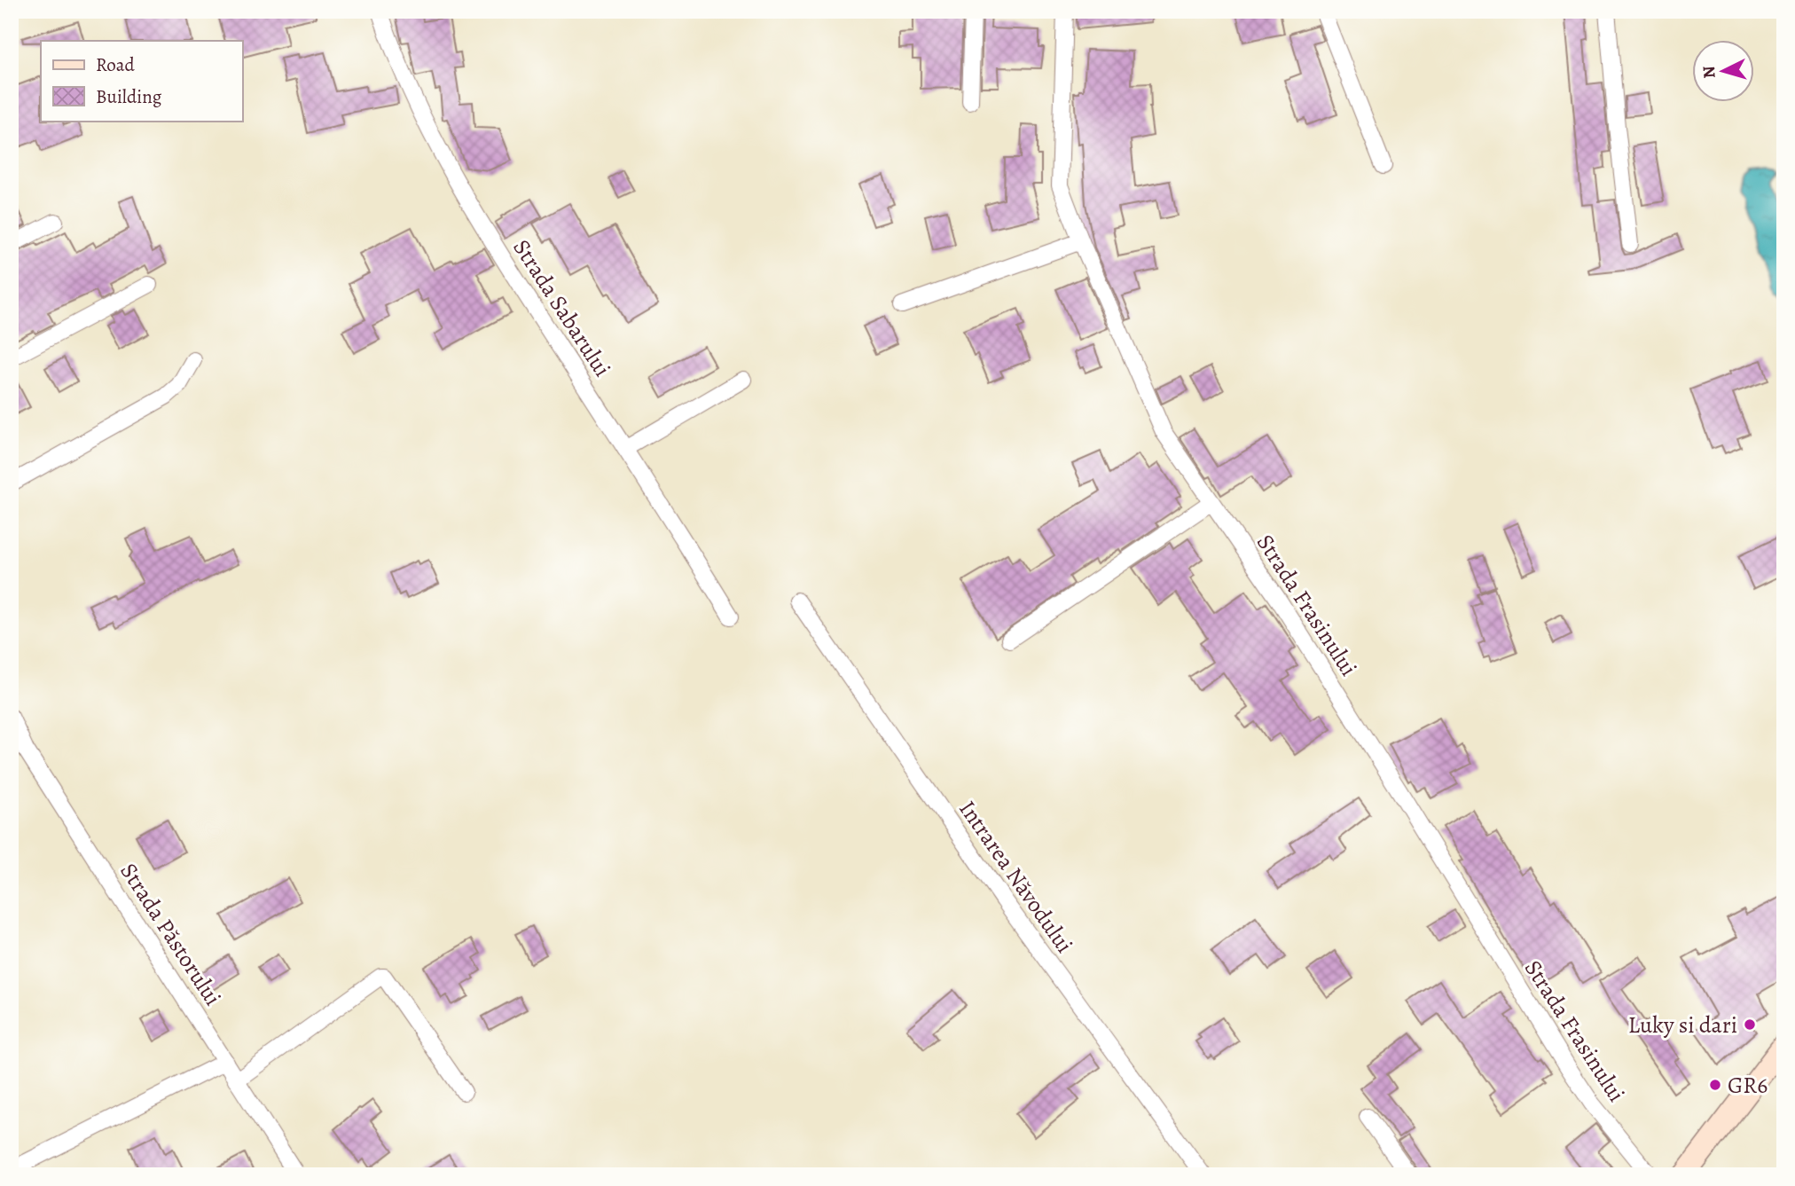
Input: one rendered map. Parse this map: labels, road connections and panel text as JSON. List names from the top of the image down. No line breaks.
{"streets":{"street":["Strada Sabarului","Strada Frasinului","Intrarea Năvodului","Strada Păstorului"]},"places":["Luky si dari","GR6"],"legend":["Road","Building"],"north":"left"}
